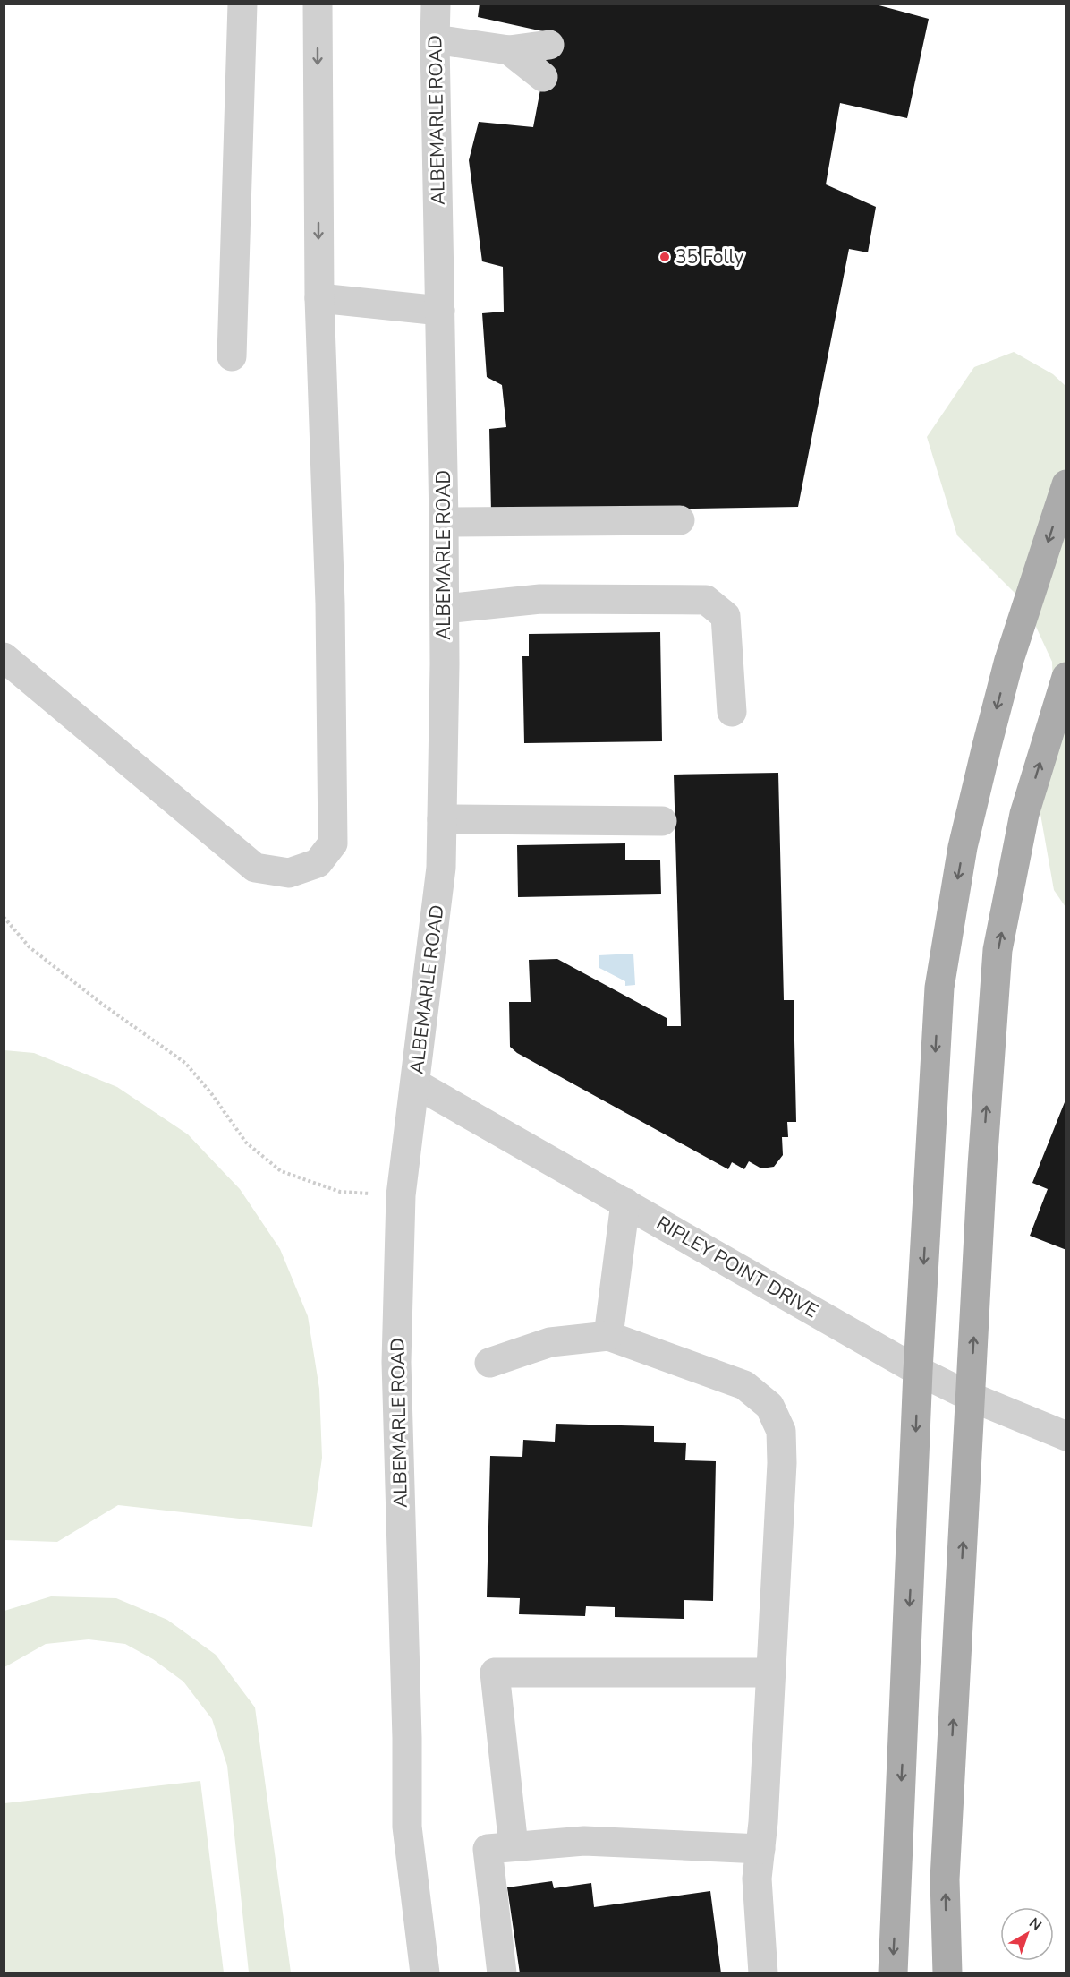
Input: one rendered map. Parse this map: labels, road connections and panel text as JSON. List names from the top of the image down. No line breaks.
{"streets":{"street":["ALBEMARLE ROAD","RIPLEY POINT DRIVE"]},"crossings":[["ALBEMARLE ROAD","RIPLEY POINT DRIVE"]],"places":["35 Folly"],"north":"top right"}
